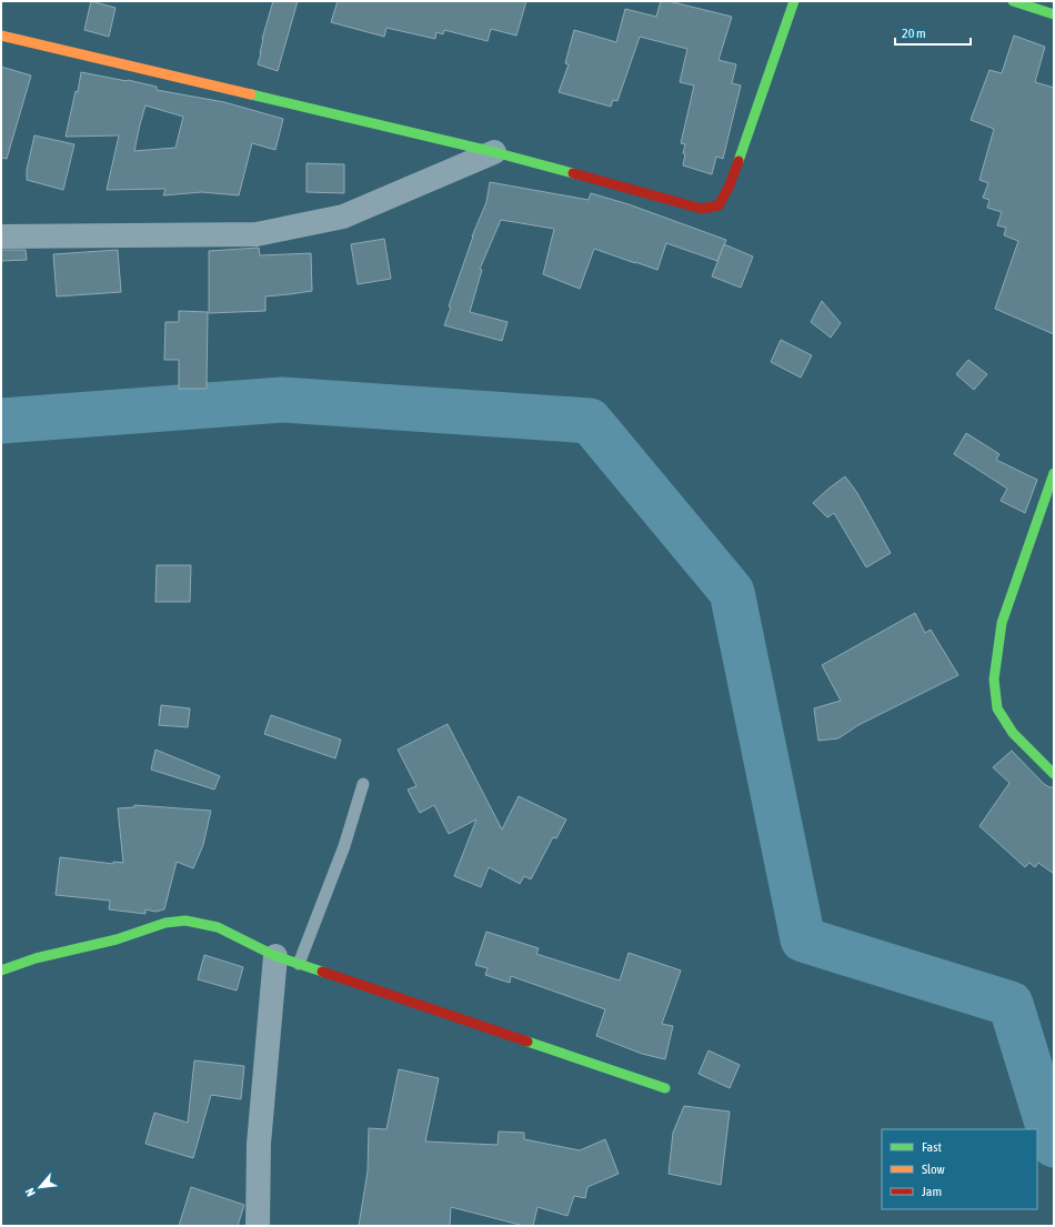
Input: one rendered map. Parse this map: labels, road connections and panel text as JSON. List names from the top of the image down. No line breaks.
{"legend":["Fast","Slow","Jam"],"scale_bar":"20 m","north":"bottom left"}
